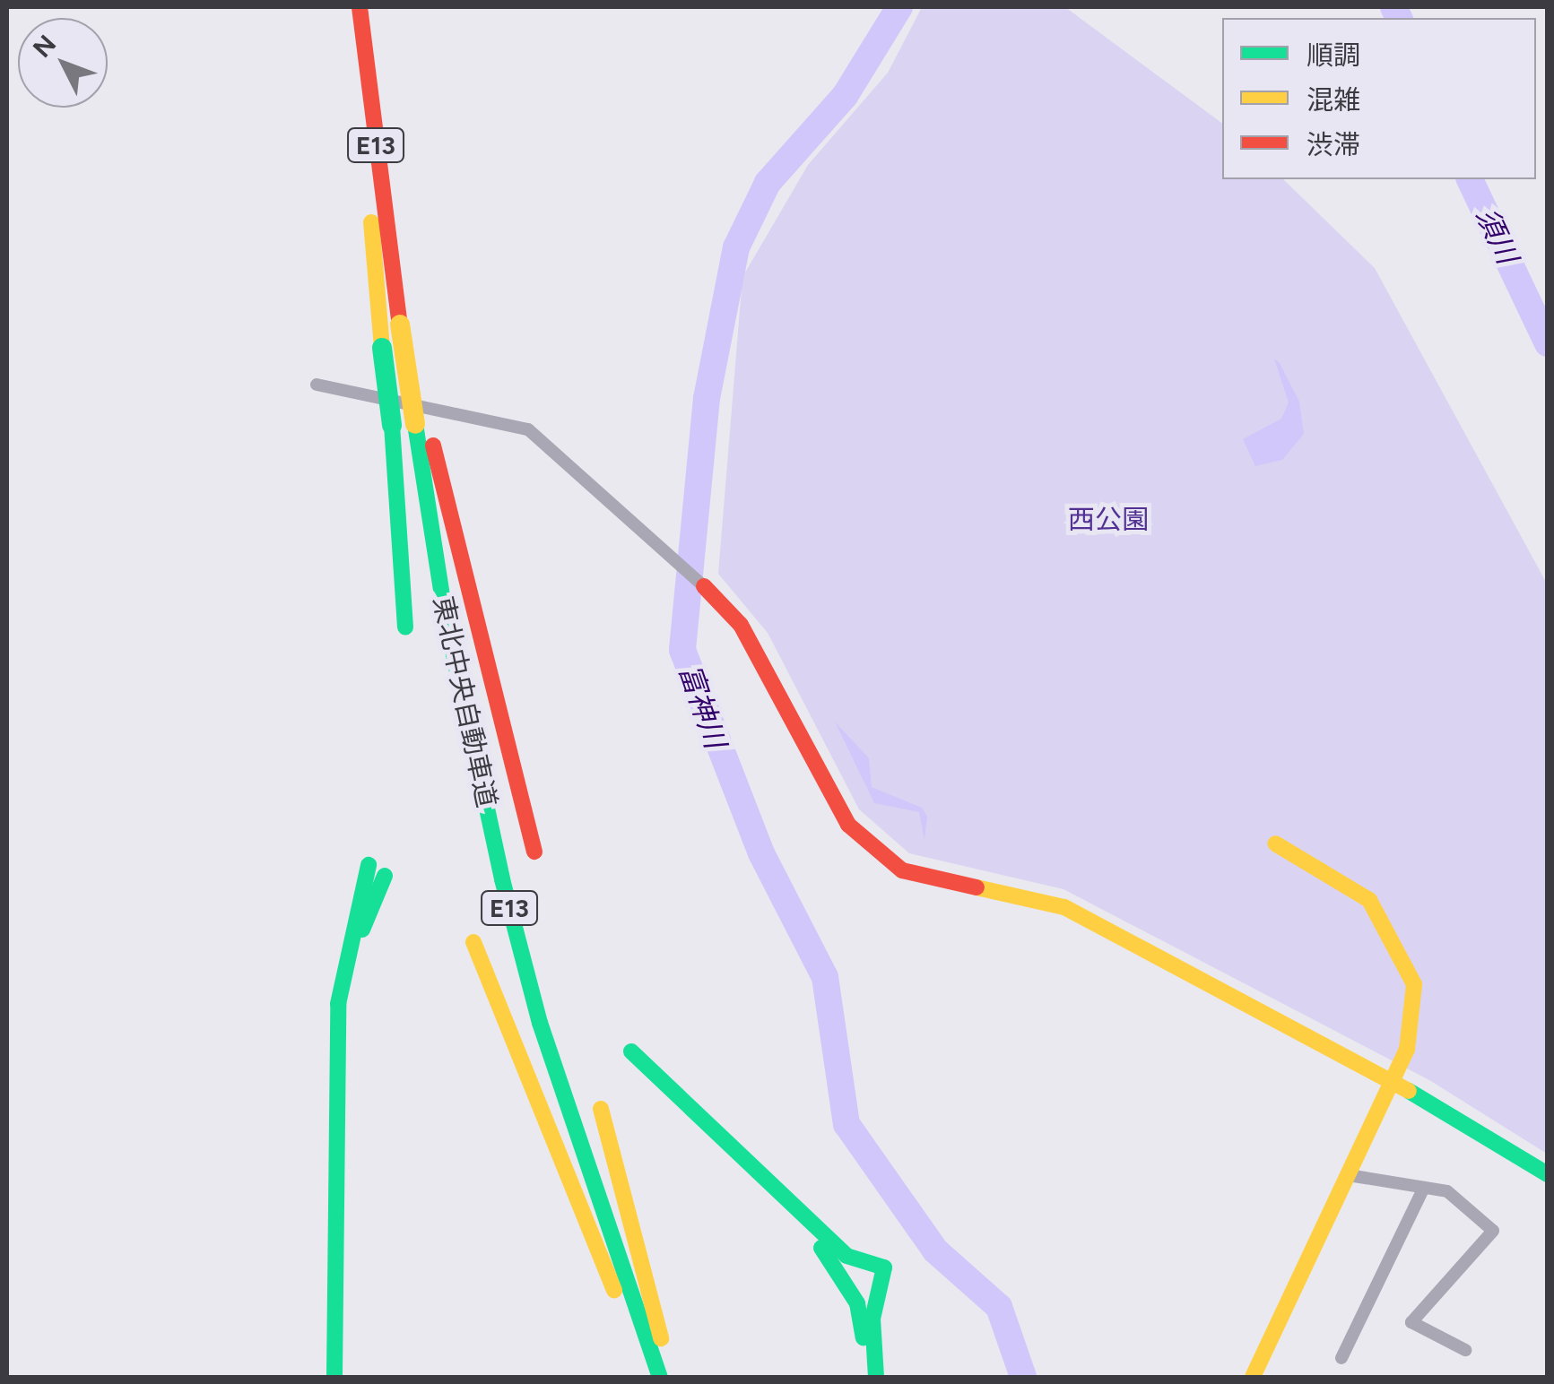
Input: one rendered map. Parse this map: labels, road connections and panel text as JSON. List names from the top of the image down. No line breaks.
{"streets":{"main road":["E13","東北中央自動車道"]},"water":["須川","富神川"],"parks":["西公園"],"legend":["順調","混雑","渋滞"],"north":"top left"}
